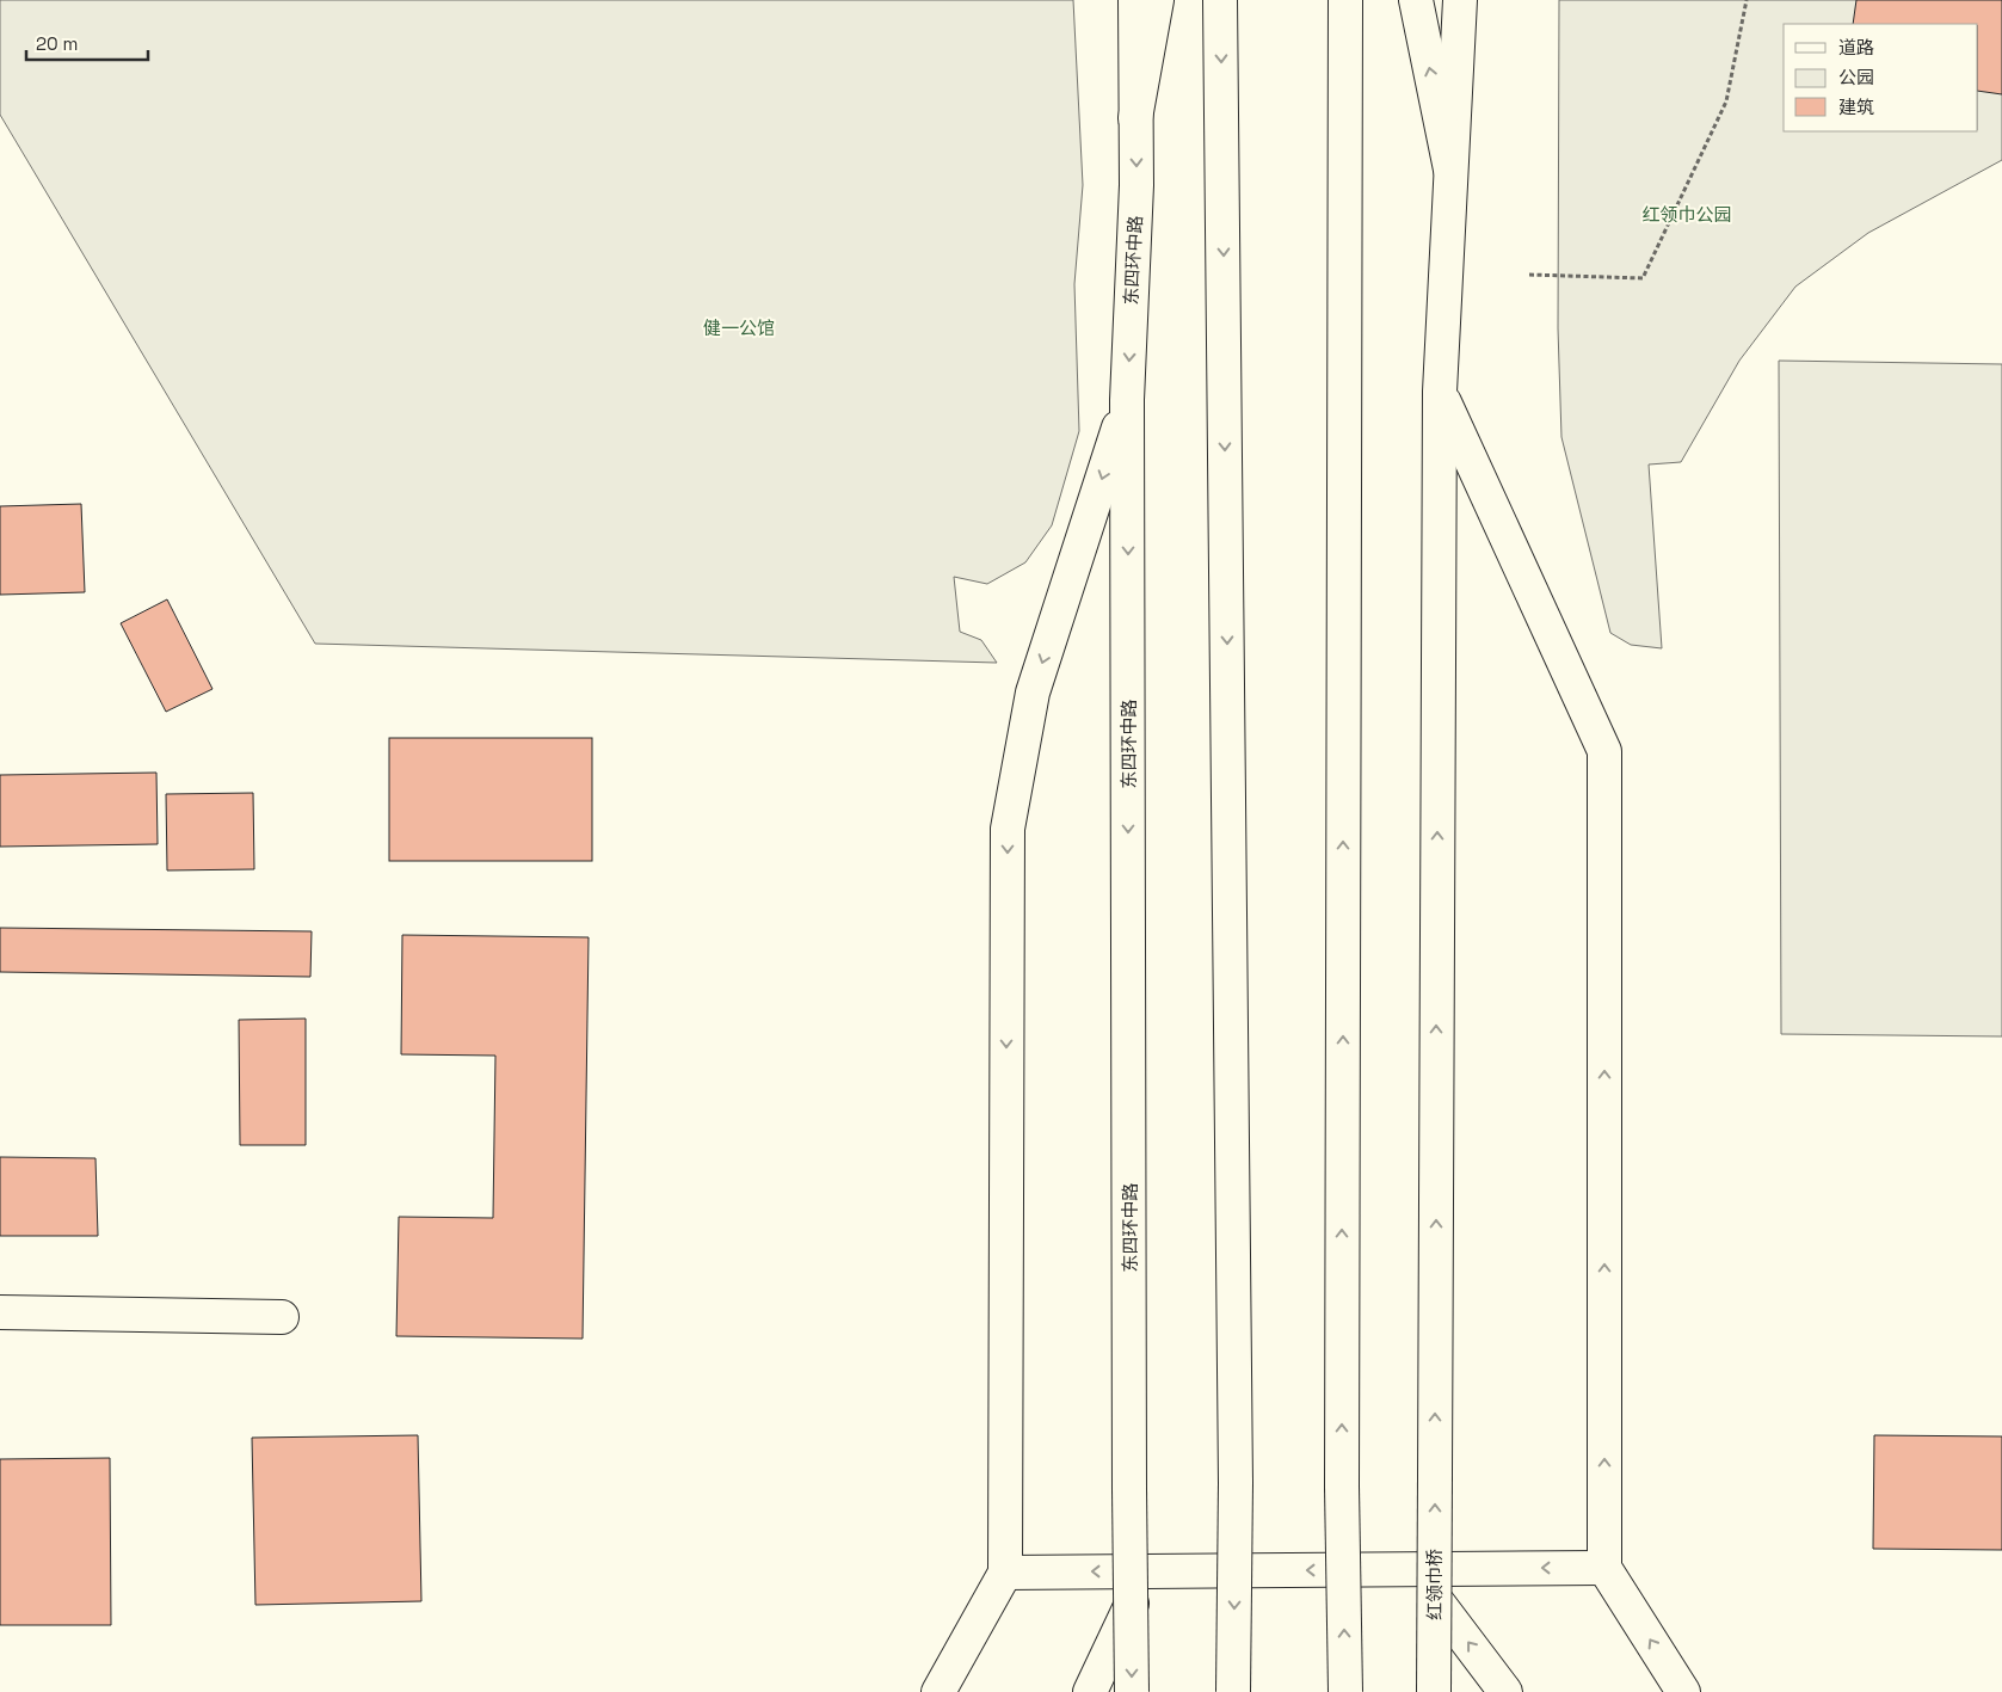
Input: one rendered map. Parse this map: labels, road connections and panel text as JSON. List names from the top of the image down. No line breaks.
{"streets":{"main road":["东四环中路","红领巾桥"]},"parks":["红领巾公园","健一公馆"],"legend":["道路","公园","建筑"],"scale_bar":"20 m"}
